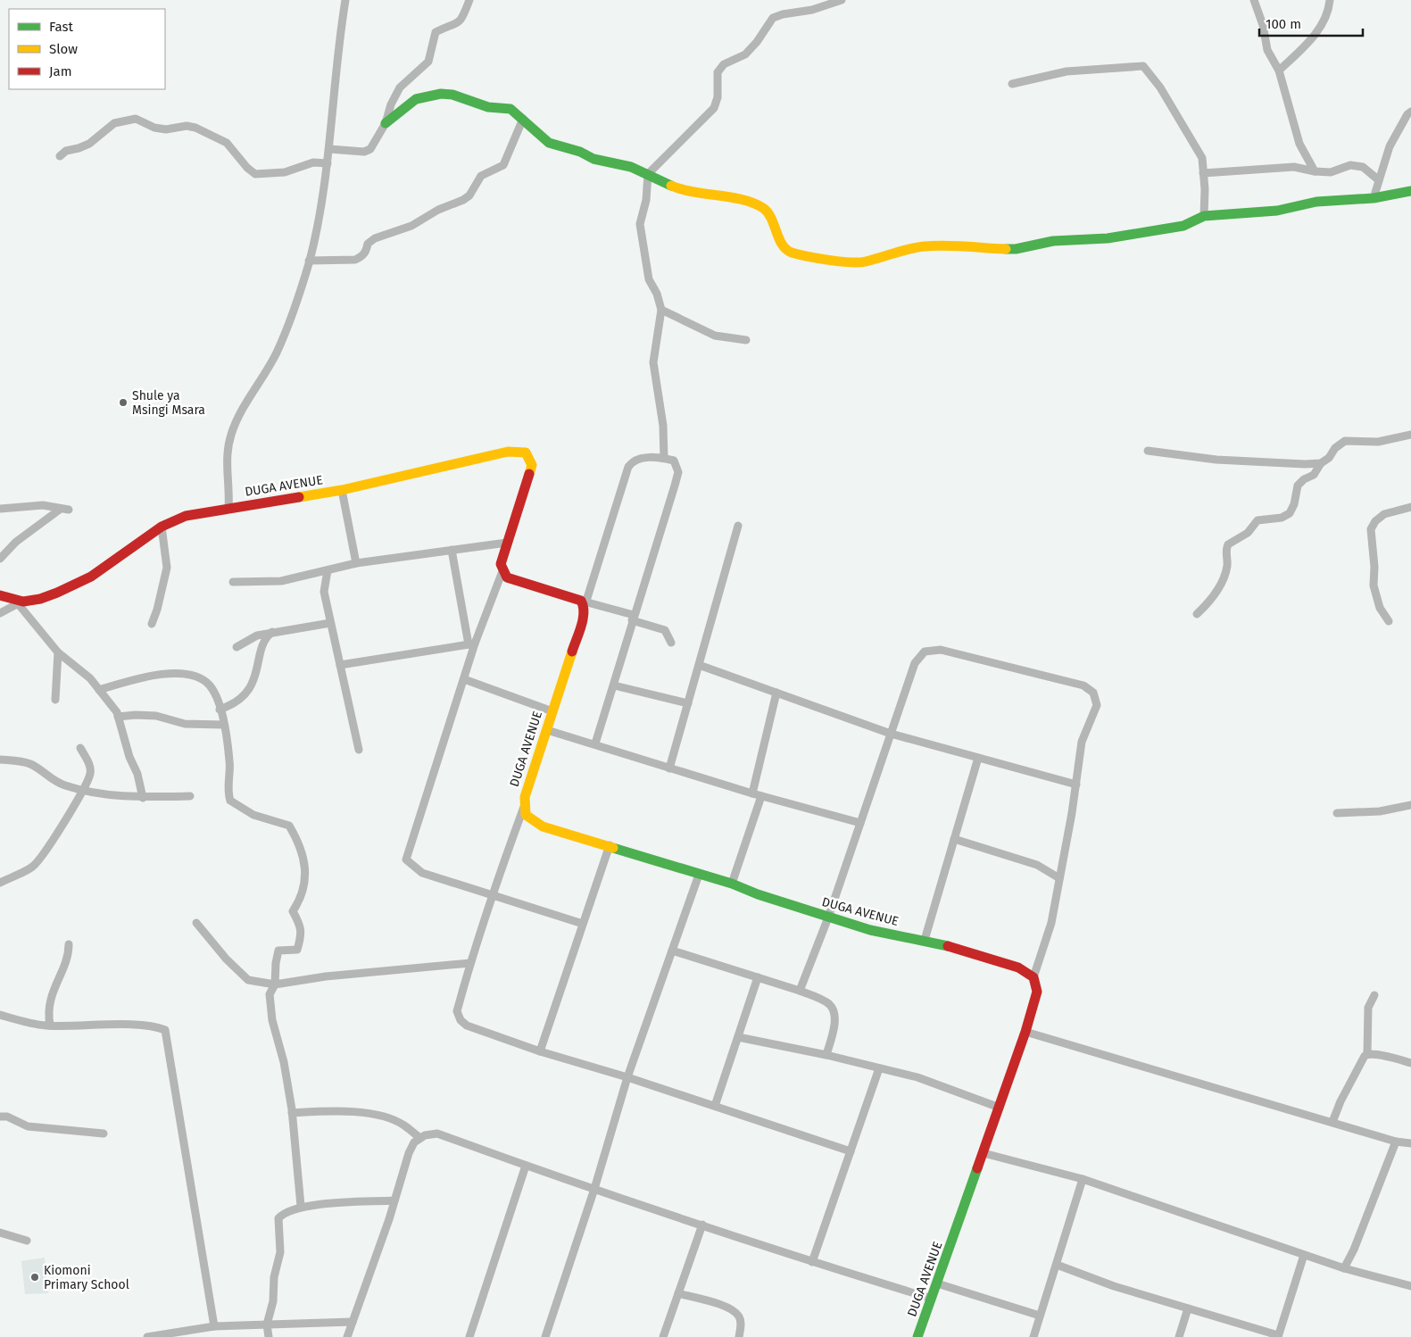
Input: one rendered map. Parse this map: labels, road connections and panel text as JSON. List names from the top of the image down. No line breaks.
{"streets":{"street":["DUGA AVENUE"]},"places":["Shule ya Msingi Msara","Kiomoni Primary School"],"legend":["Fast","Slow","Jam"],"scale_bar":"100 m"}
